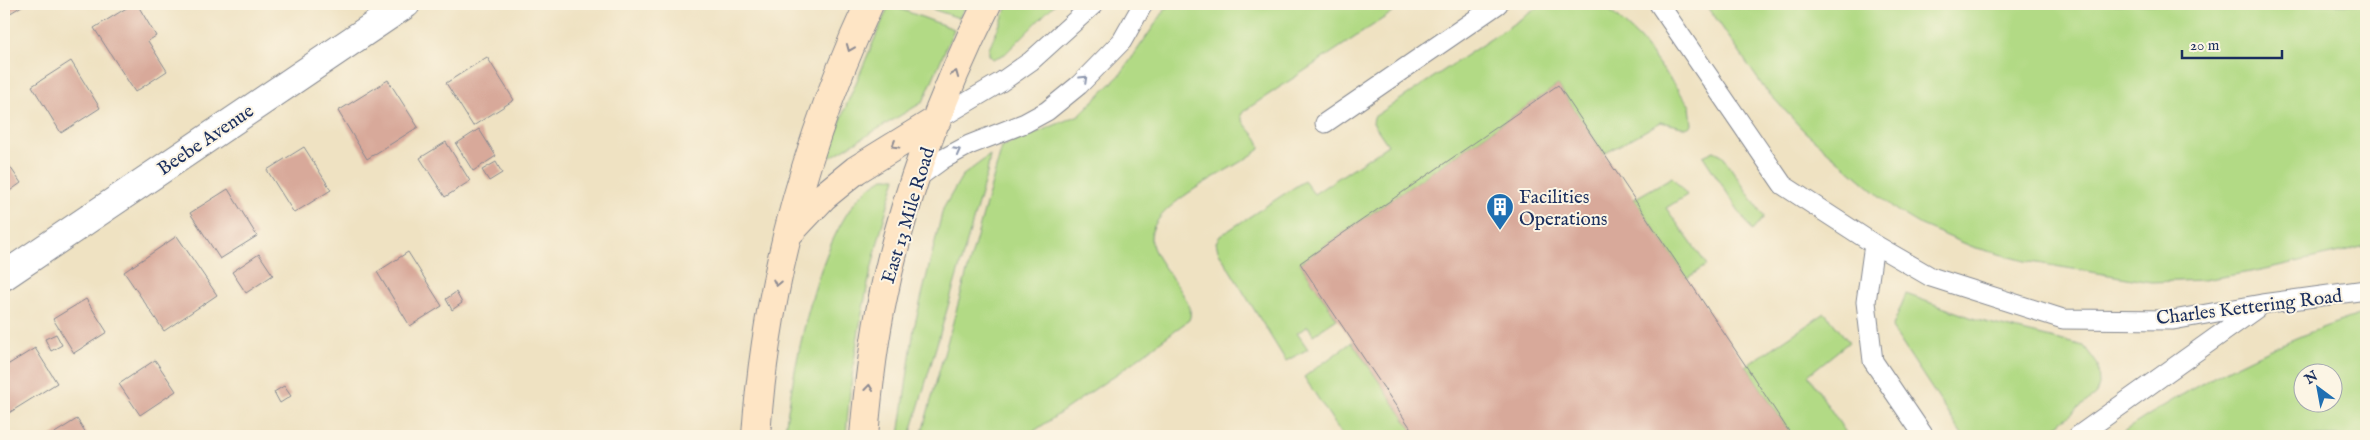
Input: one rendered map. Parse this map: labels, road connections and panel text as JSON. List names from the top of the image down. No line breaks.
{"streets":{"main road":["East 13 Mile Road"],"street":["Beebe Avenue"],"lane":["Charles Kettering Road"]},"places":{"building":["Facilities Operations"]},"scale_bar":"20 m","north":"top left"}
